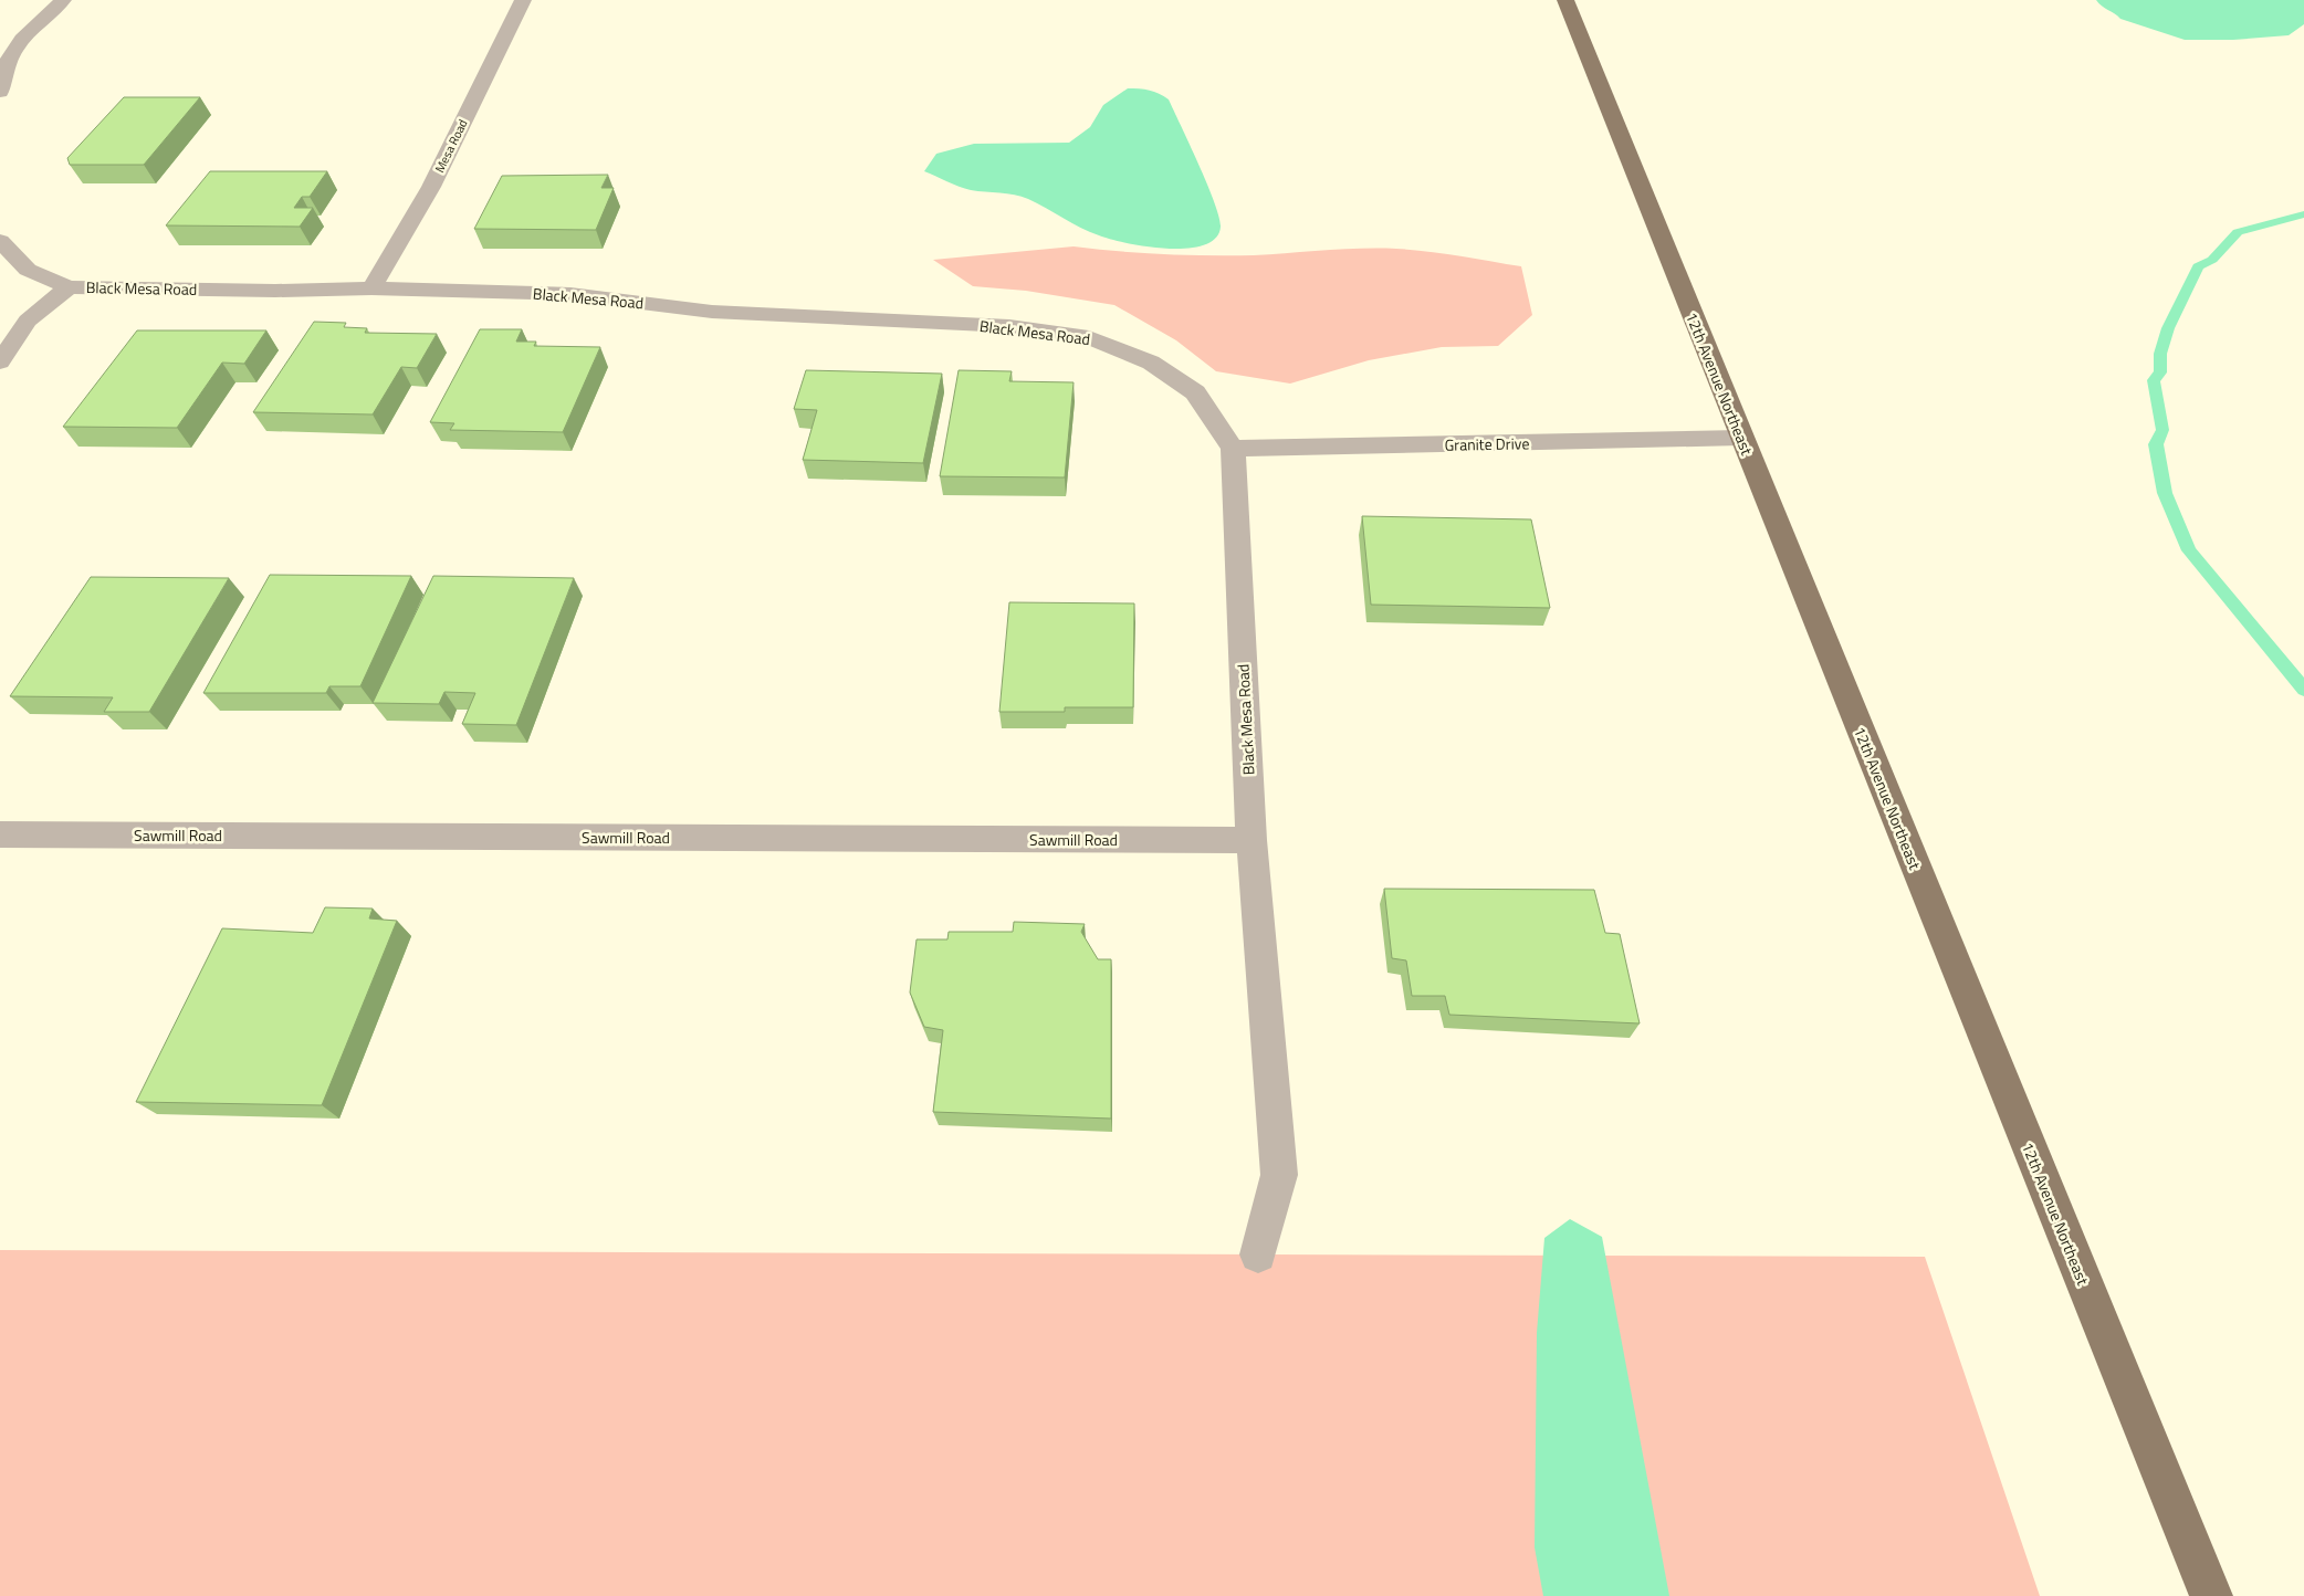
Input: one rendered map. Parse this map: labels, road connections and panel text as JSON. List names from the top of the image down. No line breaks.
{"streets":{"main road":["12th Avenue Northeast"],"street":["Mesa Road","Black Mesa Road","Granite Drive","Sawmill Road"]},"crossings":[["Mesa Road","Black Mesa Road"],["Black Mesa Road","Granite Drive"],["Black Mesa Road","Sawmill Road"],["12th Avenue Northeast","Granite Drive"]]}
